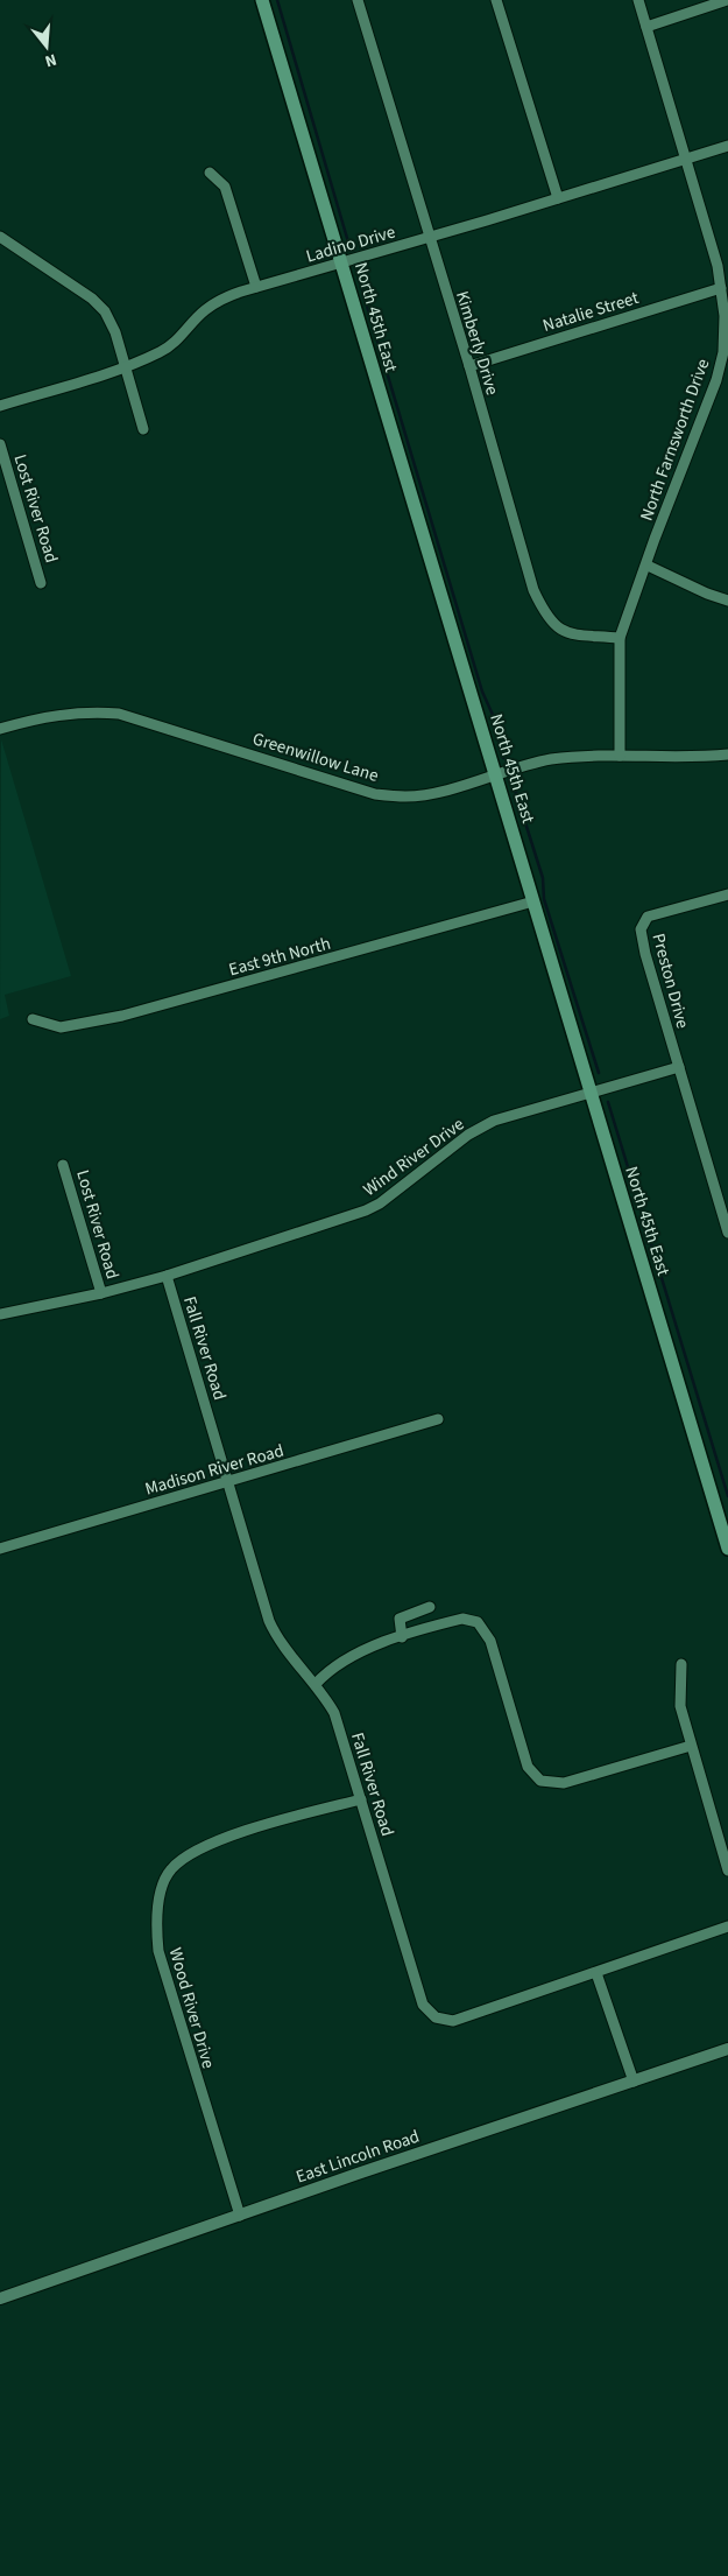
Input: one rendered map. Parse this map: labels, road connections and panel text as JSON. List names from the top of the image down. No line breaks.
{"streets":{"main road":["North 45th East"],"street":["Ladino Drive","Natalie Street","Kimberly Drive","North Farnsworth Drive","Lost River Road","Greenwillow Lane","East 9th North","Preston Drive","Wind River Drive","Fall River Road","Madison River Road","Wood River Drive","East Lincoln Road"]},"crossings":[["Ladino Drive","North 45th East"],["Ladino Drive","Kimberly Drive"],["Ladino Drive","North Farnsworth Drive"],["Natalie Street","Kimberly Drive"],["Natalie Street","North Farnsworth Drive"],["North 45th East","Greenwillow Lane"],["North 45th East","East 9th North"],["North 45th East","Wind River Drive"],["Kimberly Drive","North Farnsworth Drive"],["North Farnsworth Drive","Greenwillow Lane"],["Lost River Road","Wind River Drive"],["Preston Drive","Wind River Drive"],["Wind River Drive","Fall River Road"],["Fall River Road","Madison River Road"],["Fall River Road","Wood River Drive"],["Wood River Drive","East Lincoln Road"]],"north":"bottom"}
